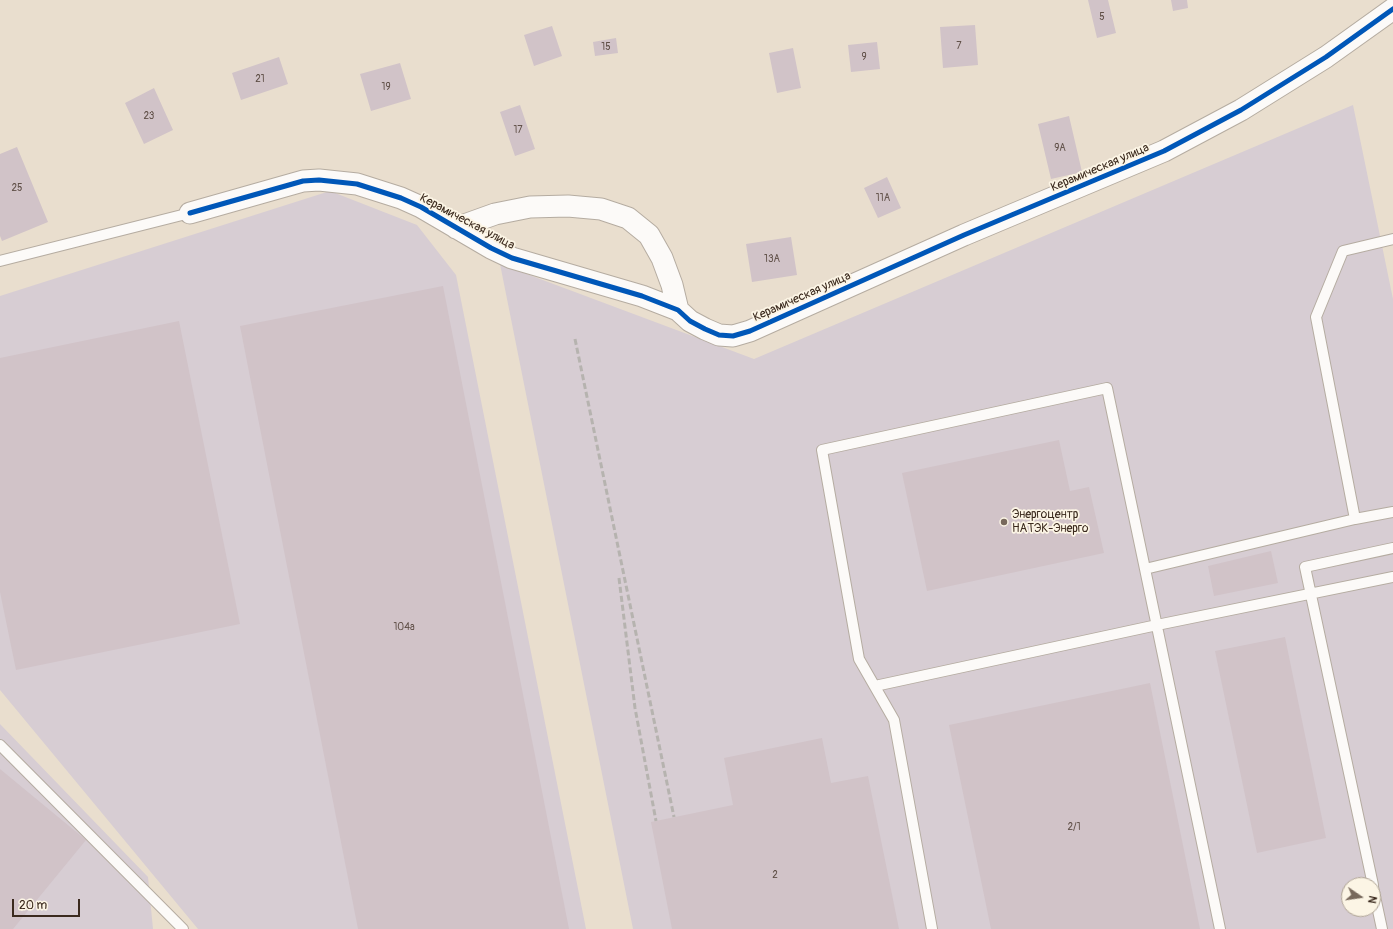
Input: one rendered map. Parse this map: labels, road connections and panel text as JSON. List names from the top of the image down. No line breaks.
{"streets":{"street":["Керамическая улица"]},"places":["Энергоцентр НАТЭК-Энерго"],"house_numbers":["5","7","15","9","21","19","23","17","9А","25","11А","13А","104а","2/1","2"],"scale_bar":"20 m","north":"right"}
